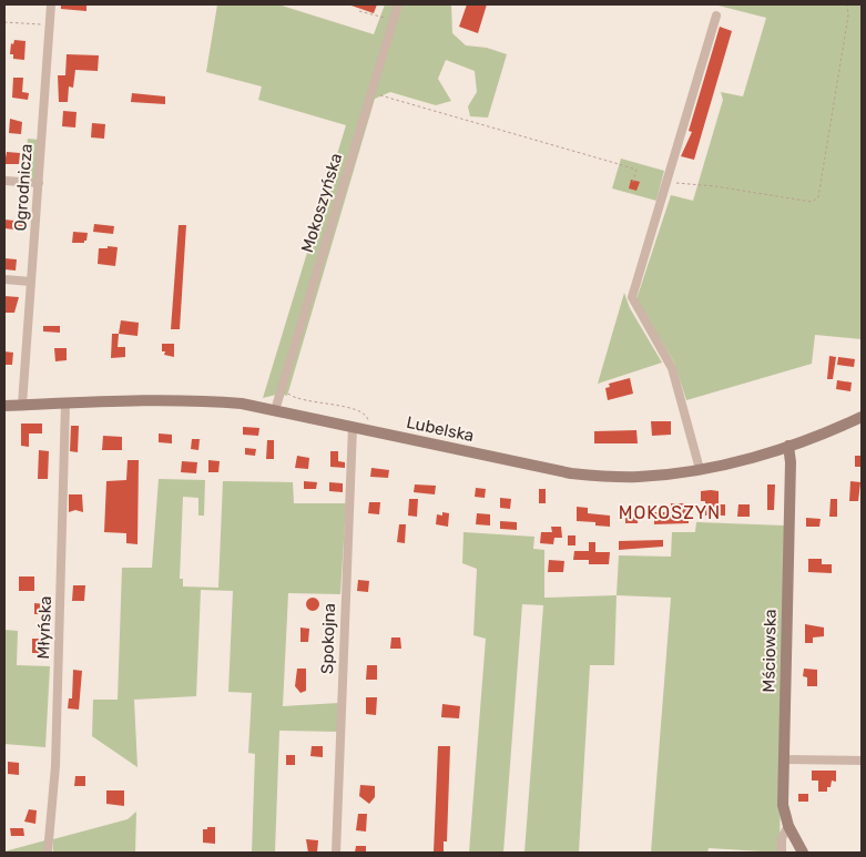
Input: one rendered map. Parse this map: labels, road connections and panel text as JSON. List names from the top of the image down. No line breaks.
{"streets":{"main road":["Lubelska","Mściowska"],"street":["Ogrodnicza","Mokoszyńska","Młyńska","Spokojna"]},"crossings":[["Ogrodnicza","Lubelska"],["Mokoszyńska","Lubelska"],["Lubelska","Młyńska"],["Lubelska","Spokojna"],["Lubelska","Mściowska"]],"districts":["MOKOSZYN"]}
